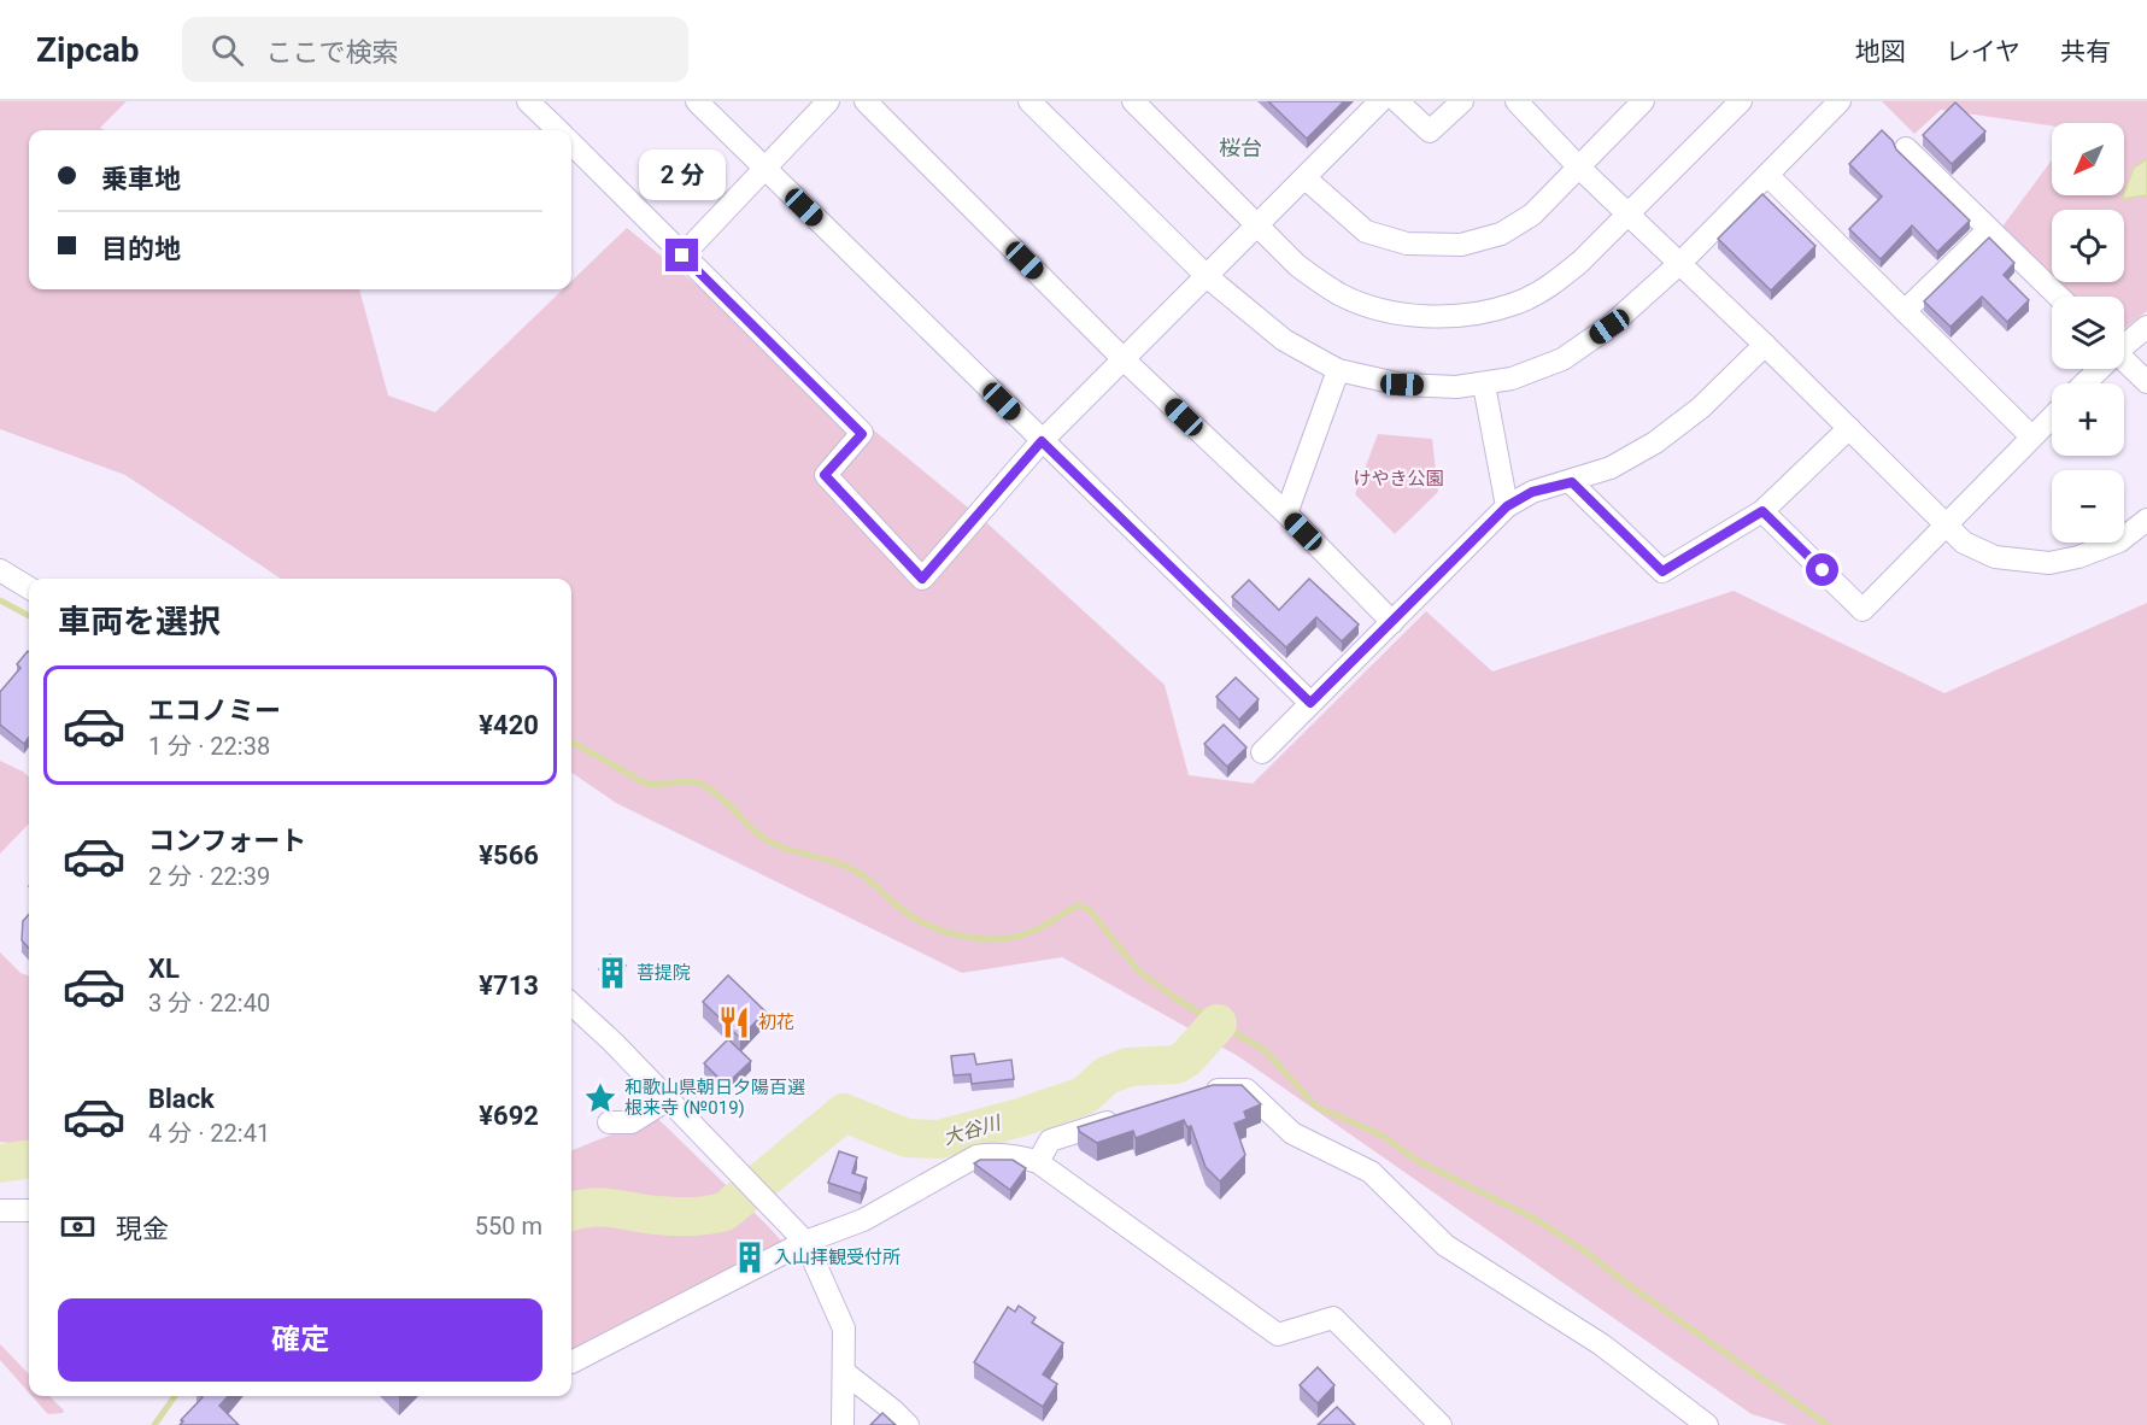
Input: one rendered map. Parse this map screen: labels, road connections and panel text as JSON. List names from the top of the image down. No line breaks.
{"districts":["桜台"],"water":["大谷川"],"parks":["けやき公園"],"places":{"building":["菩提院","入山拝観受付所"],"restaurant":["初花"],"place":["和歌山県朝日夕陽百選 根来寺 (№019)"]},"north":"bottom left","page":{"header":"Zipcab","search":"ここで検索","nav":["地図","レイヤ","共有"],"map_buttons":["+","−"],"banner":["乗車地","目的地"],"bubble":"2 分","heading":"車両を選択","list":[{"name":"エコノミー","note":"1 分 · 22:38","value":"¥420"},{"name":"コンフォート","note":"2 分 · 22:39","value":"¥566"},{"name":"XL","note":"3 分 · 22:40","value":"¥713"},{"name":"Black","note":"4 分 · 22:41","value":"¥692"}],"pay":["現金","550 m"],"buttons":"確定"}}
